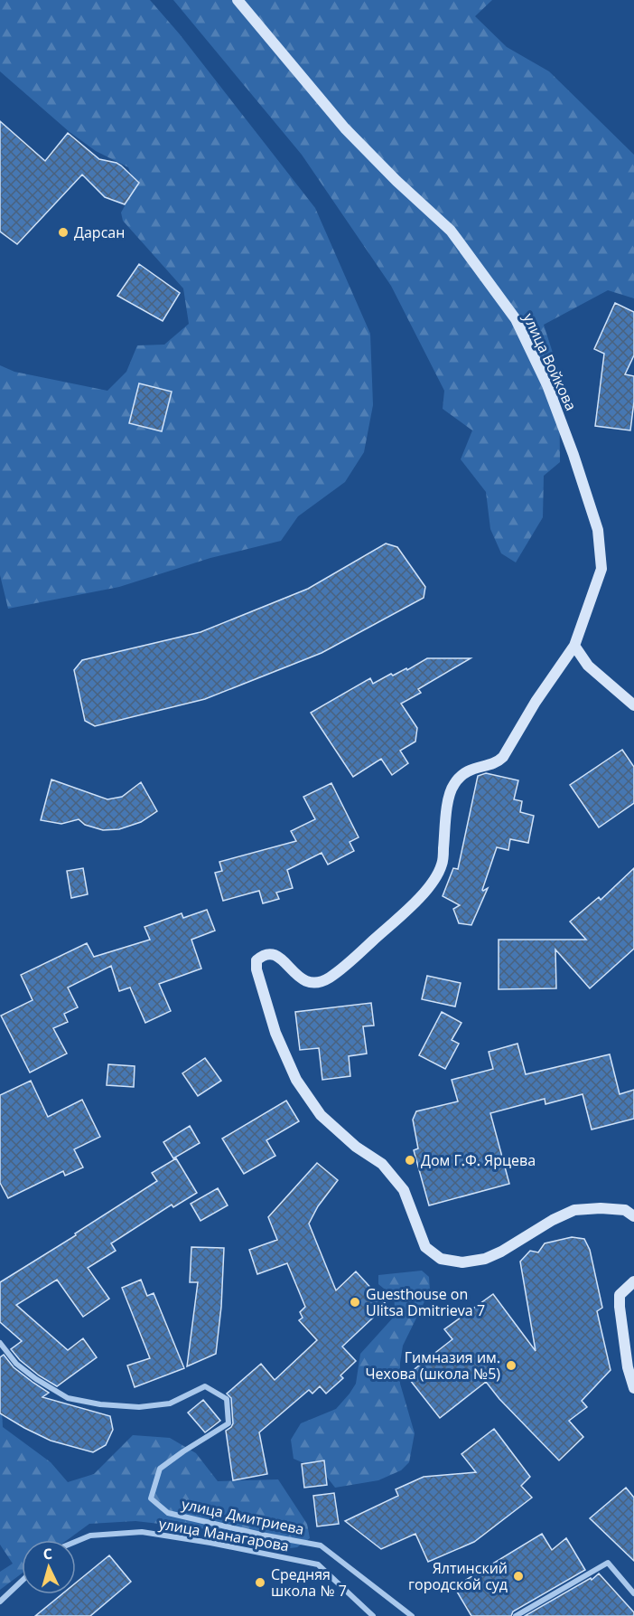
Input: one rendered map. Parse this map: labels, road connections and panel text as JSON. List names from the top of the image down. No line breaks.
{"streets":{"street":["улица Войкова","улица Дмитриева","улица Манагарова"]},"places":["Дарсан","Дом Г.Ф. Ярцева","Guesthouse on Ulitsa Dmitrieva 7","Гимназия им. Чехова (школа №5)","Ялтинский городской суд","Средняя школа № 7"],"north":"top"}
